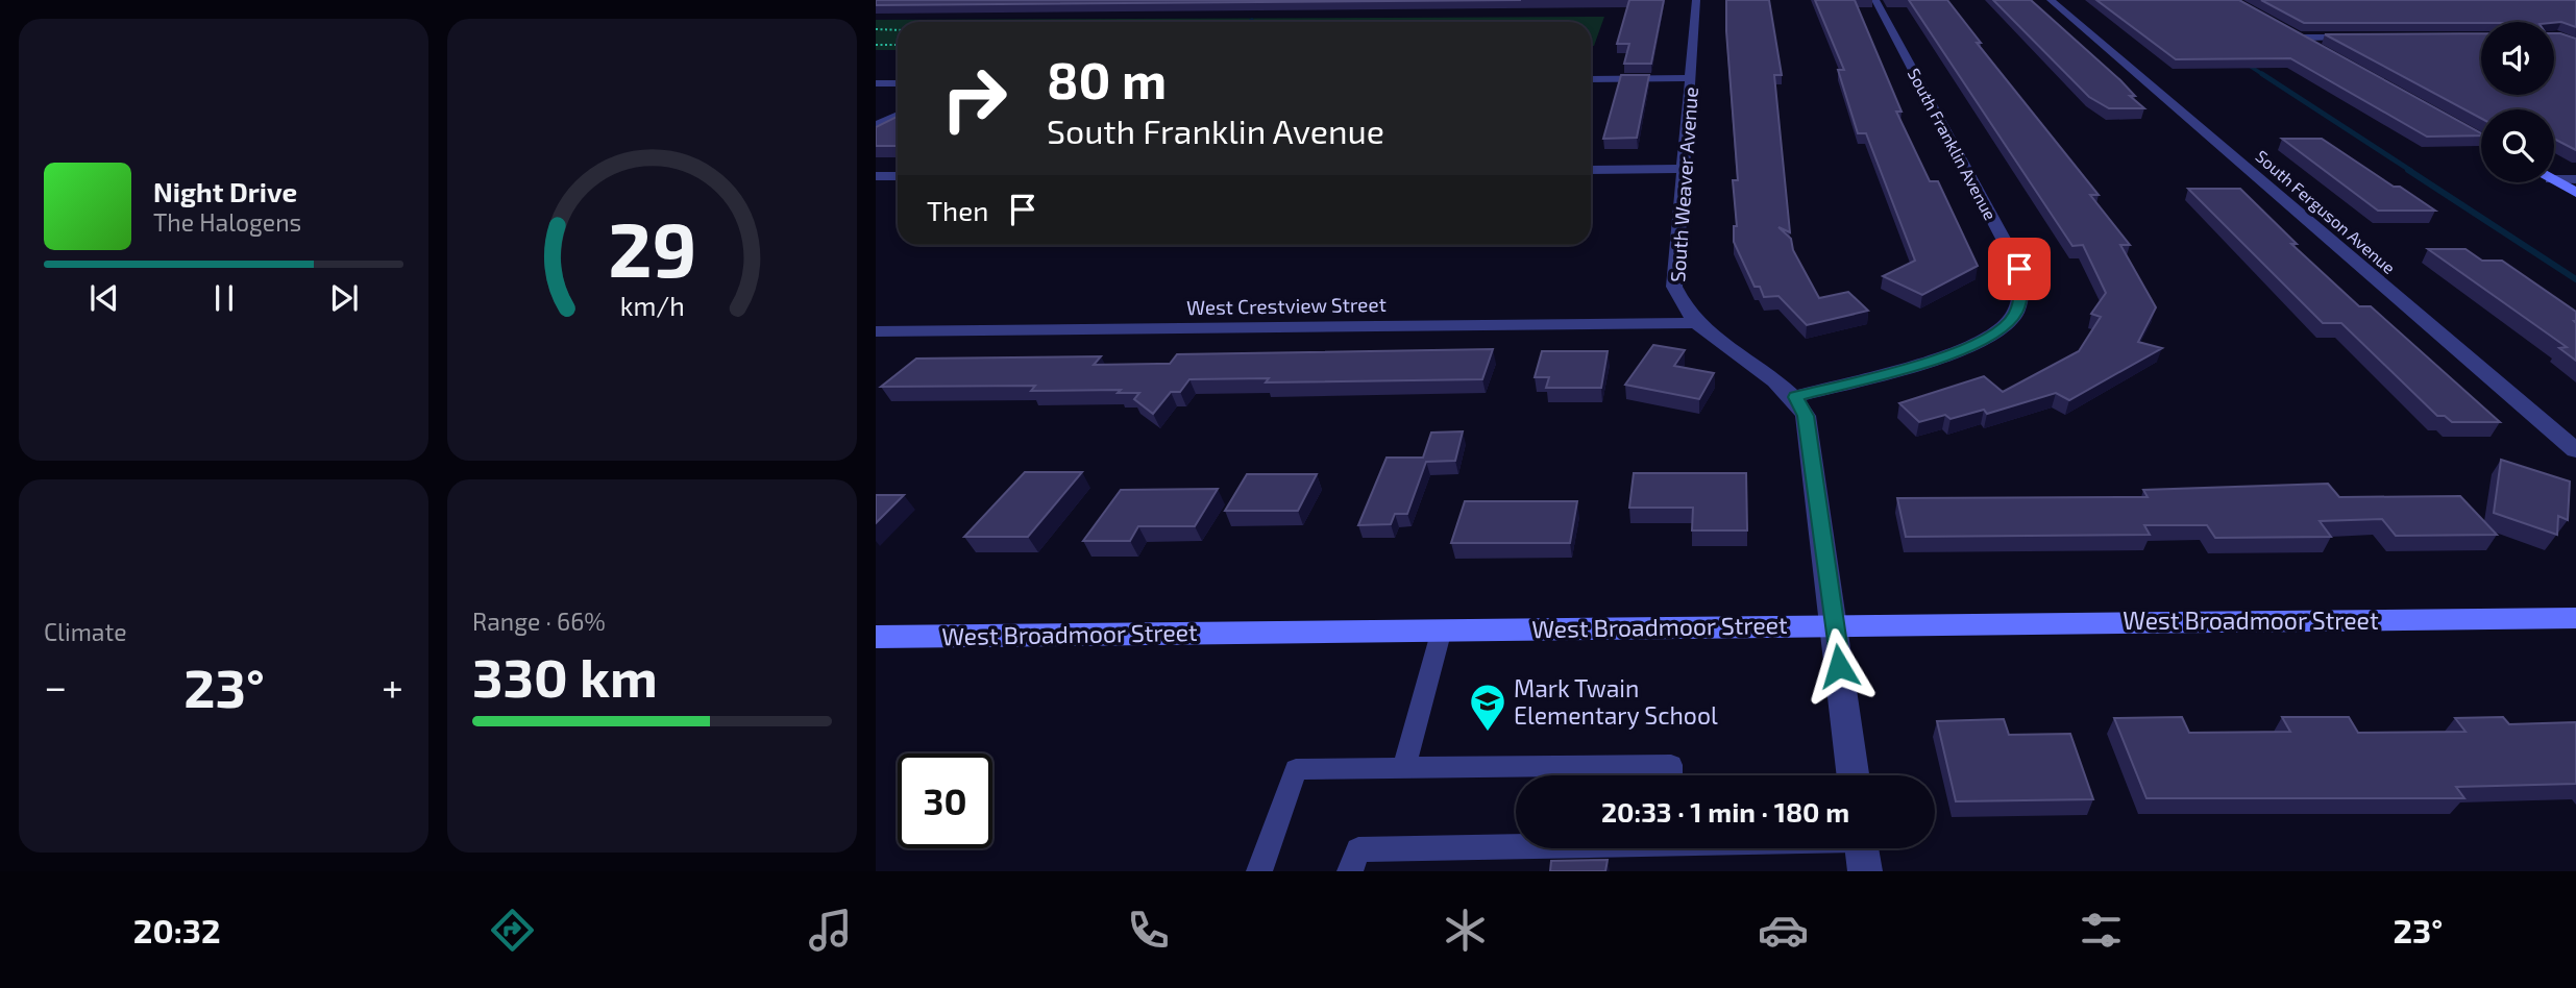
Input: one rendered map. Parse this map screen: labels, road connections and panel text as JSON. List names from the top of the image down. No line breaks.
{"streets":{"street":["South Franklin Avenue","South Weaver Avenue","South Ferguson Avenue","West Crestview Street","West Broadmoor Street"]},"crossings":[["South Franklin Avenue","South Weaver Avenue"],["South Weaver Avenue","West Crestview Street"]],"places":{"school or university":["Mark Twain Elementary School"]},"page":{"turn":["80 m","South Franklin Avenue"],"song":["Night Drive","The Halogens"],"then":"Then","tile":["Climate",["Range · 66%","330 km"]],"heat":["−","23°","+"],"limit":"30","trip":"20:33 · 1 min · 180 m","tabs":["20:32","23°"],"gauge":["29","km/h"]}}
